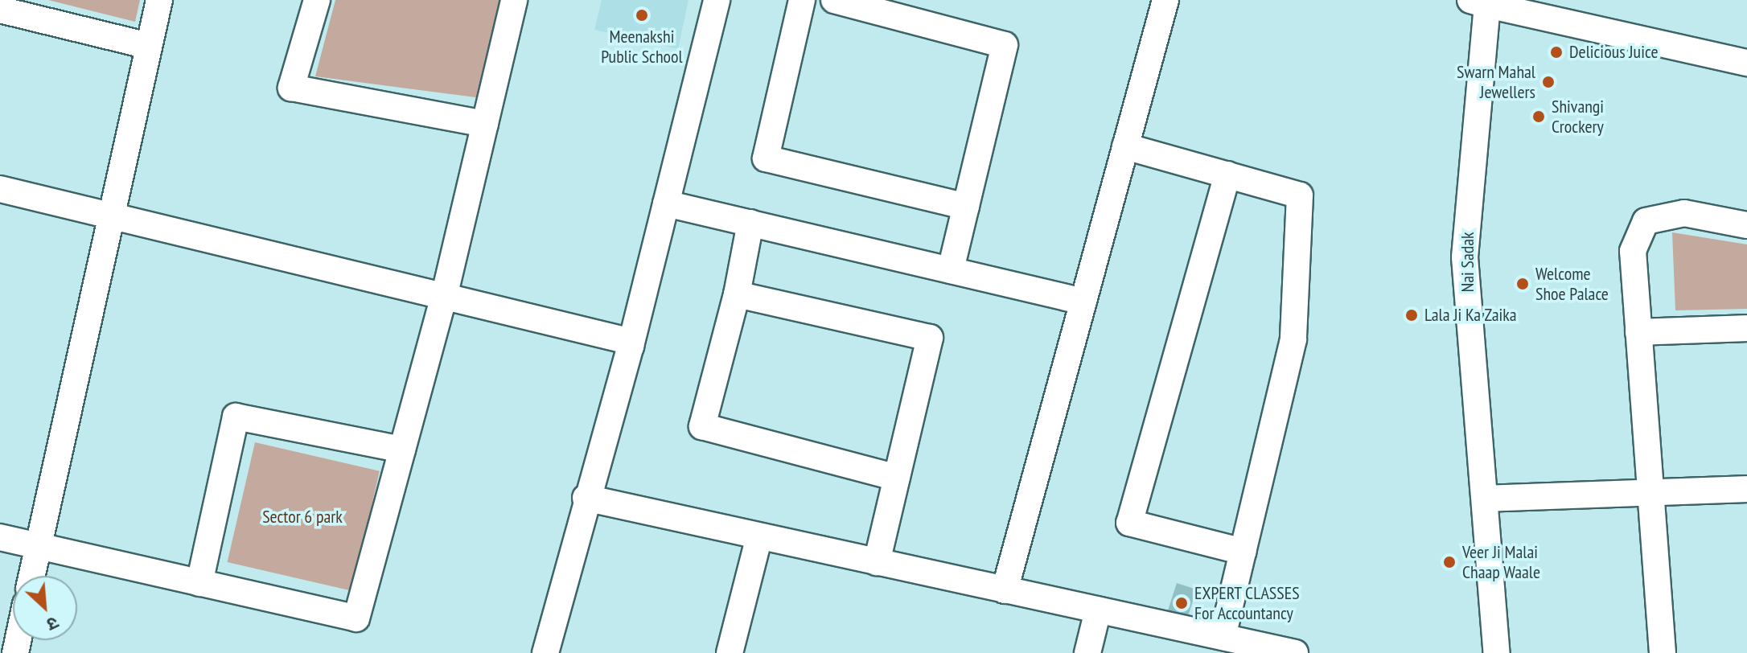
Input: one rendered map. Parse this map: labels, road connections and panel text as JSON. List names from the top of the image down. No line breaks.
{"streets":{"street":["Nai Sadak"]},"parks":["Sector 6 park"],"places":["Meenakshi Public School","Delicious Juice","Swarn Mahal Jewellers","Shivangi Crockery","Welcome Shoe Palace","Lala Ji Ka Zaika","Veer Ji Malai Chaap Waale","EXPERT CLASSES For Accountancy"],"north":"bottom right"}
